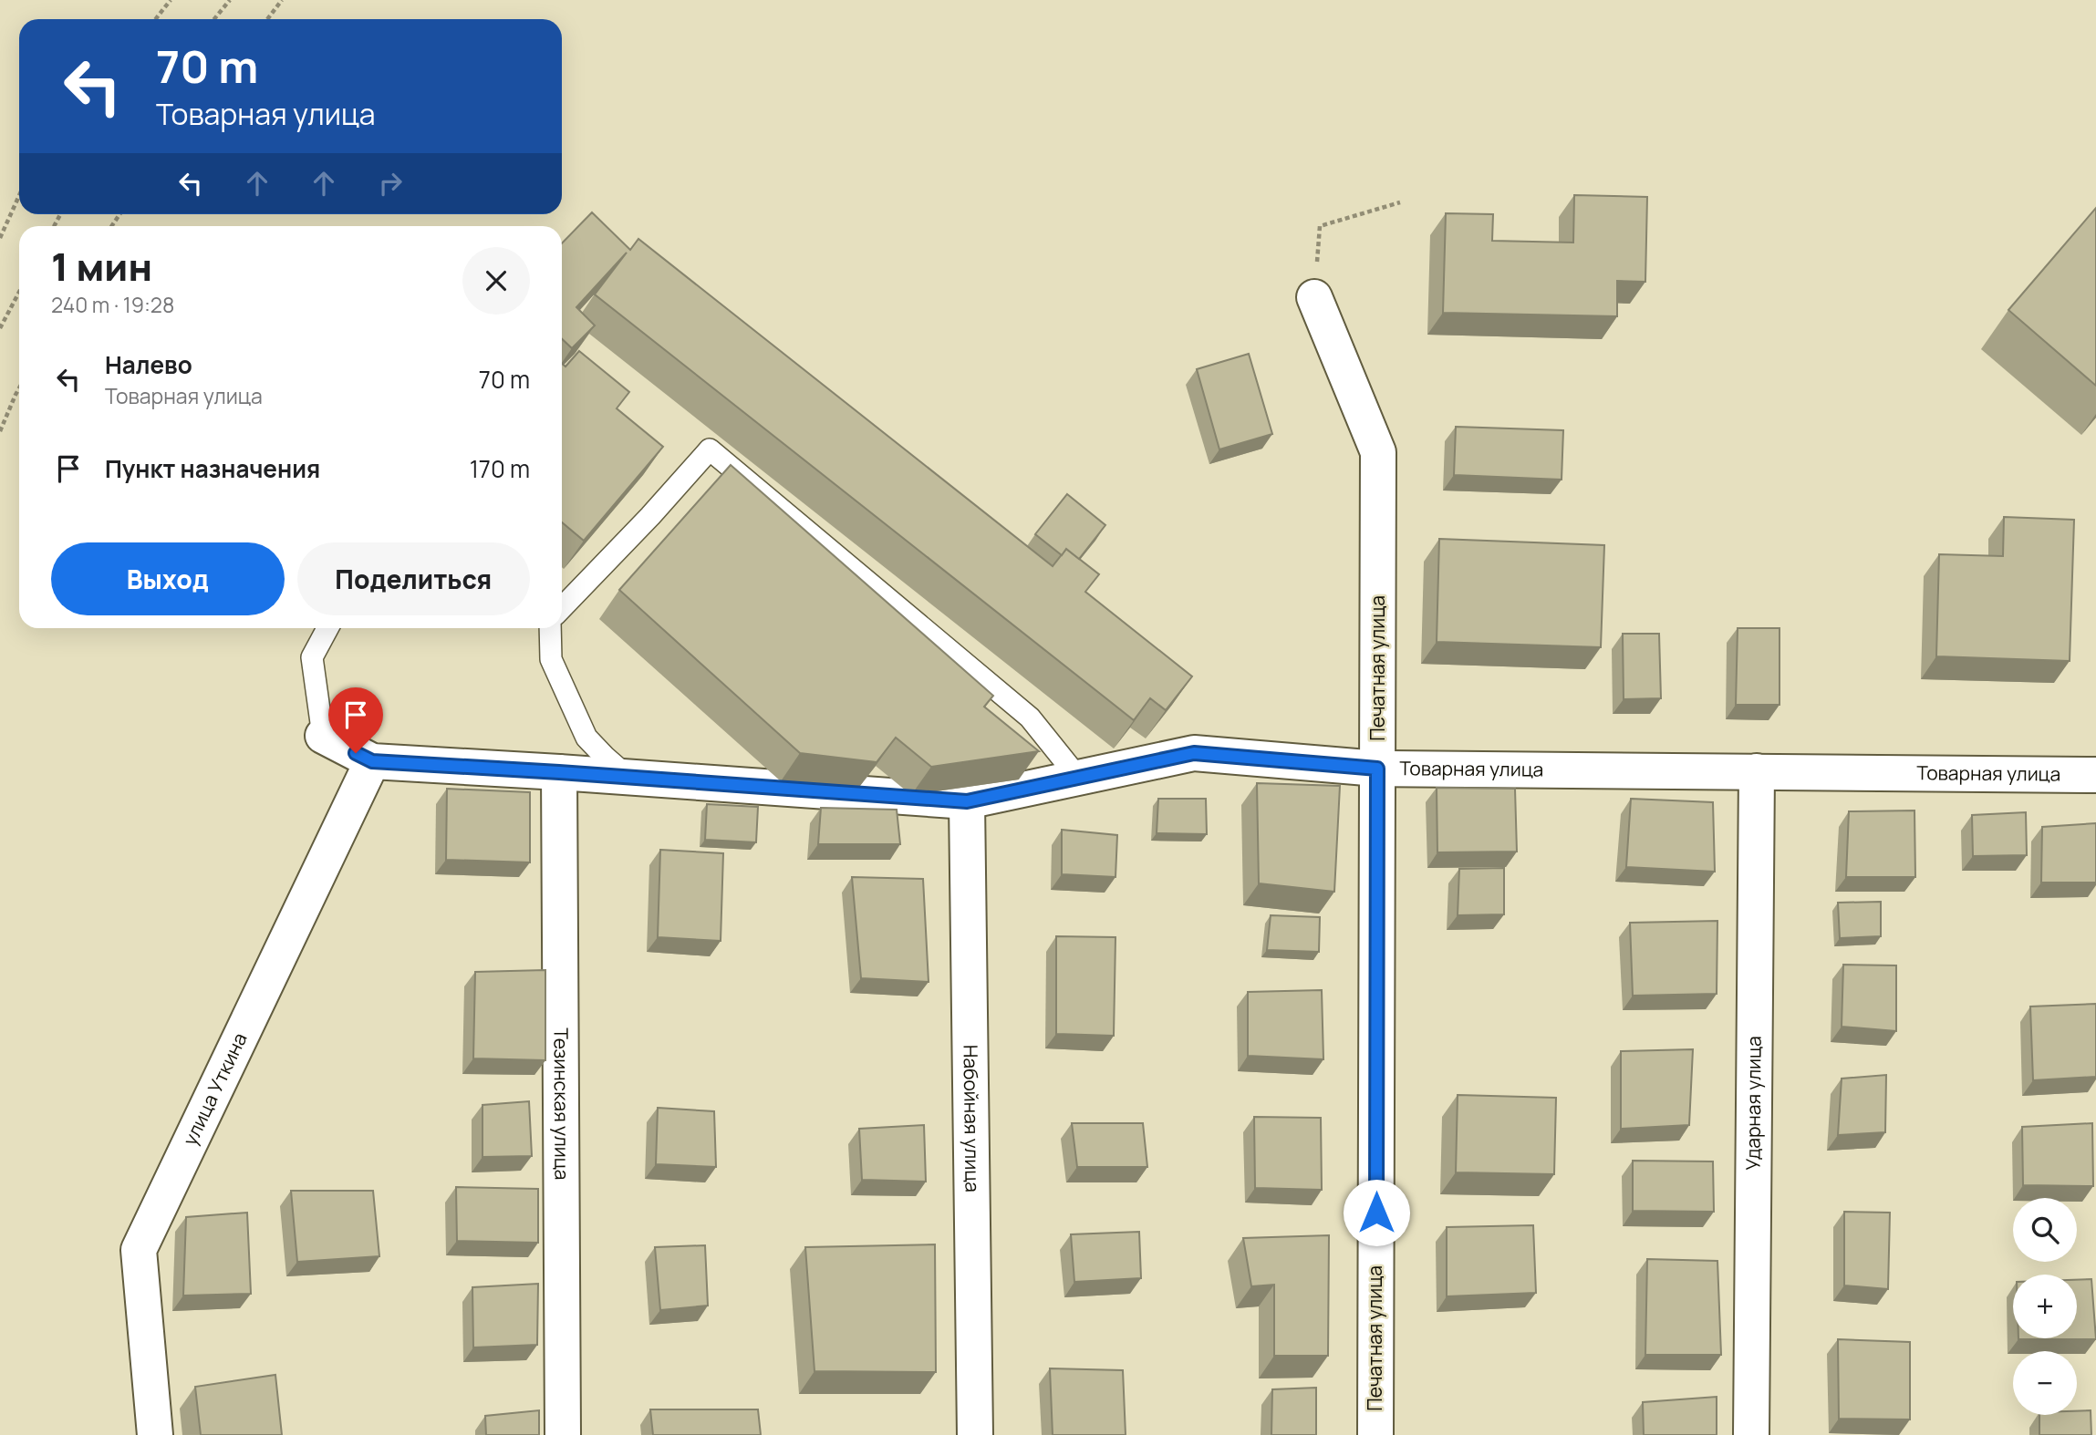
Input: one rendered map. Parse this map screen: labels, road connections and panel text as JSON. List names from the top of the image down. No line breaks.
{"streets":{"street":["Печатная улица","Товарная улица","улица Уткина","Тезинская улица","Ударная улица","Набойная улица"]},"crossings":[["Печатная улица","Товарная улица"],["Товарная улица","улица Уткина"],["Товарная улица","Тезинская улица"],["Товарная улица","Ударная улица"],["Товарная улица","Набойная улица"]],"page":{"turn":["70 m","Товарная улица"],"heading":["1 мин","240 m · 19:28"],"list":[{"name":"Налево","note":"Товарная улица","value":"70 m"},{"name":"Пункт назначения","value":"170 m"}],"buttons":["Выход","Поделиться"],"map_buttons":["+","−"]}}
